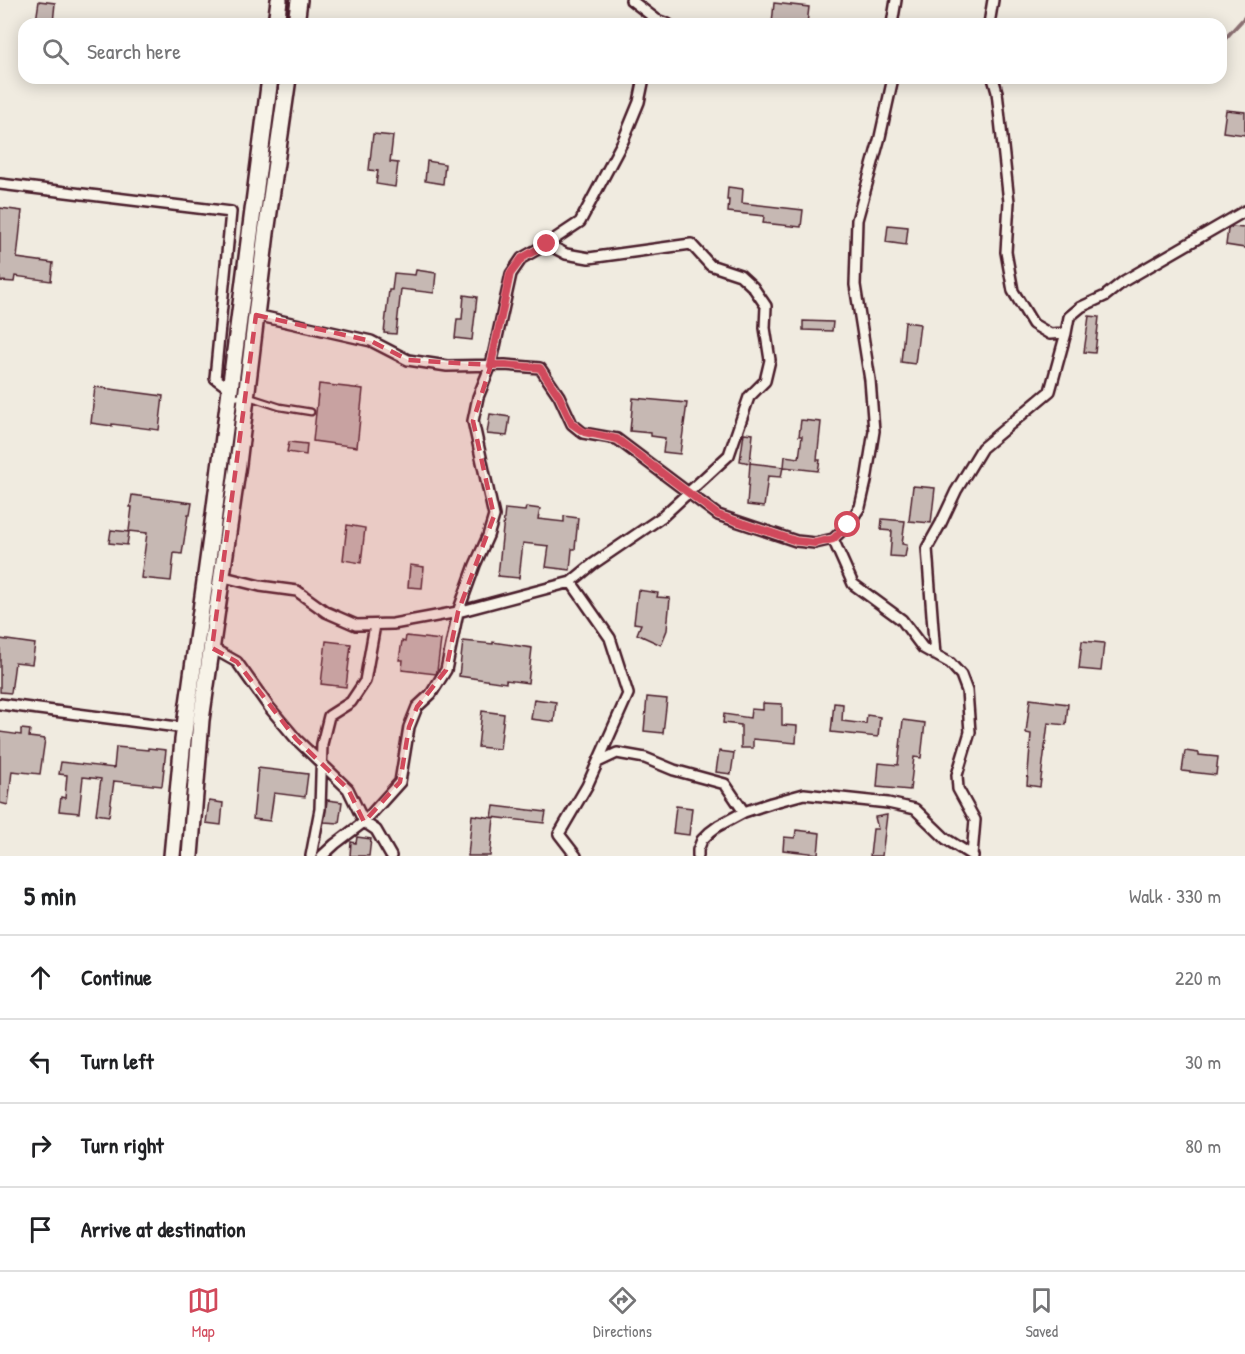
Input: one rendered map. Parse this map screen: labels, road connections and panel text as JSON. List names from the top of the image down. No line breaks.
{"page":{"search":"Search here","heading":["5 min","Walk · 330 m"],"list":[["Continue","220 m"],["Turn left","30 m"],["Turn right","80 m"],"Arrive at destination"],"nav":["Map","Directions","Saved"]}}
